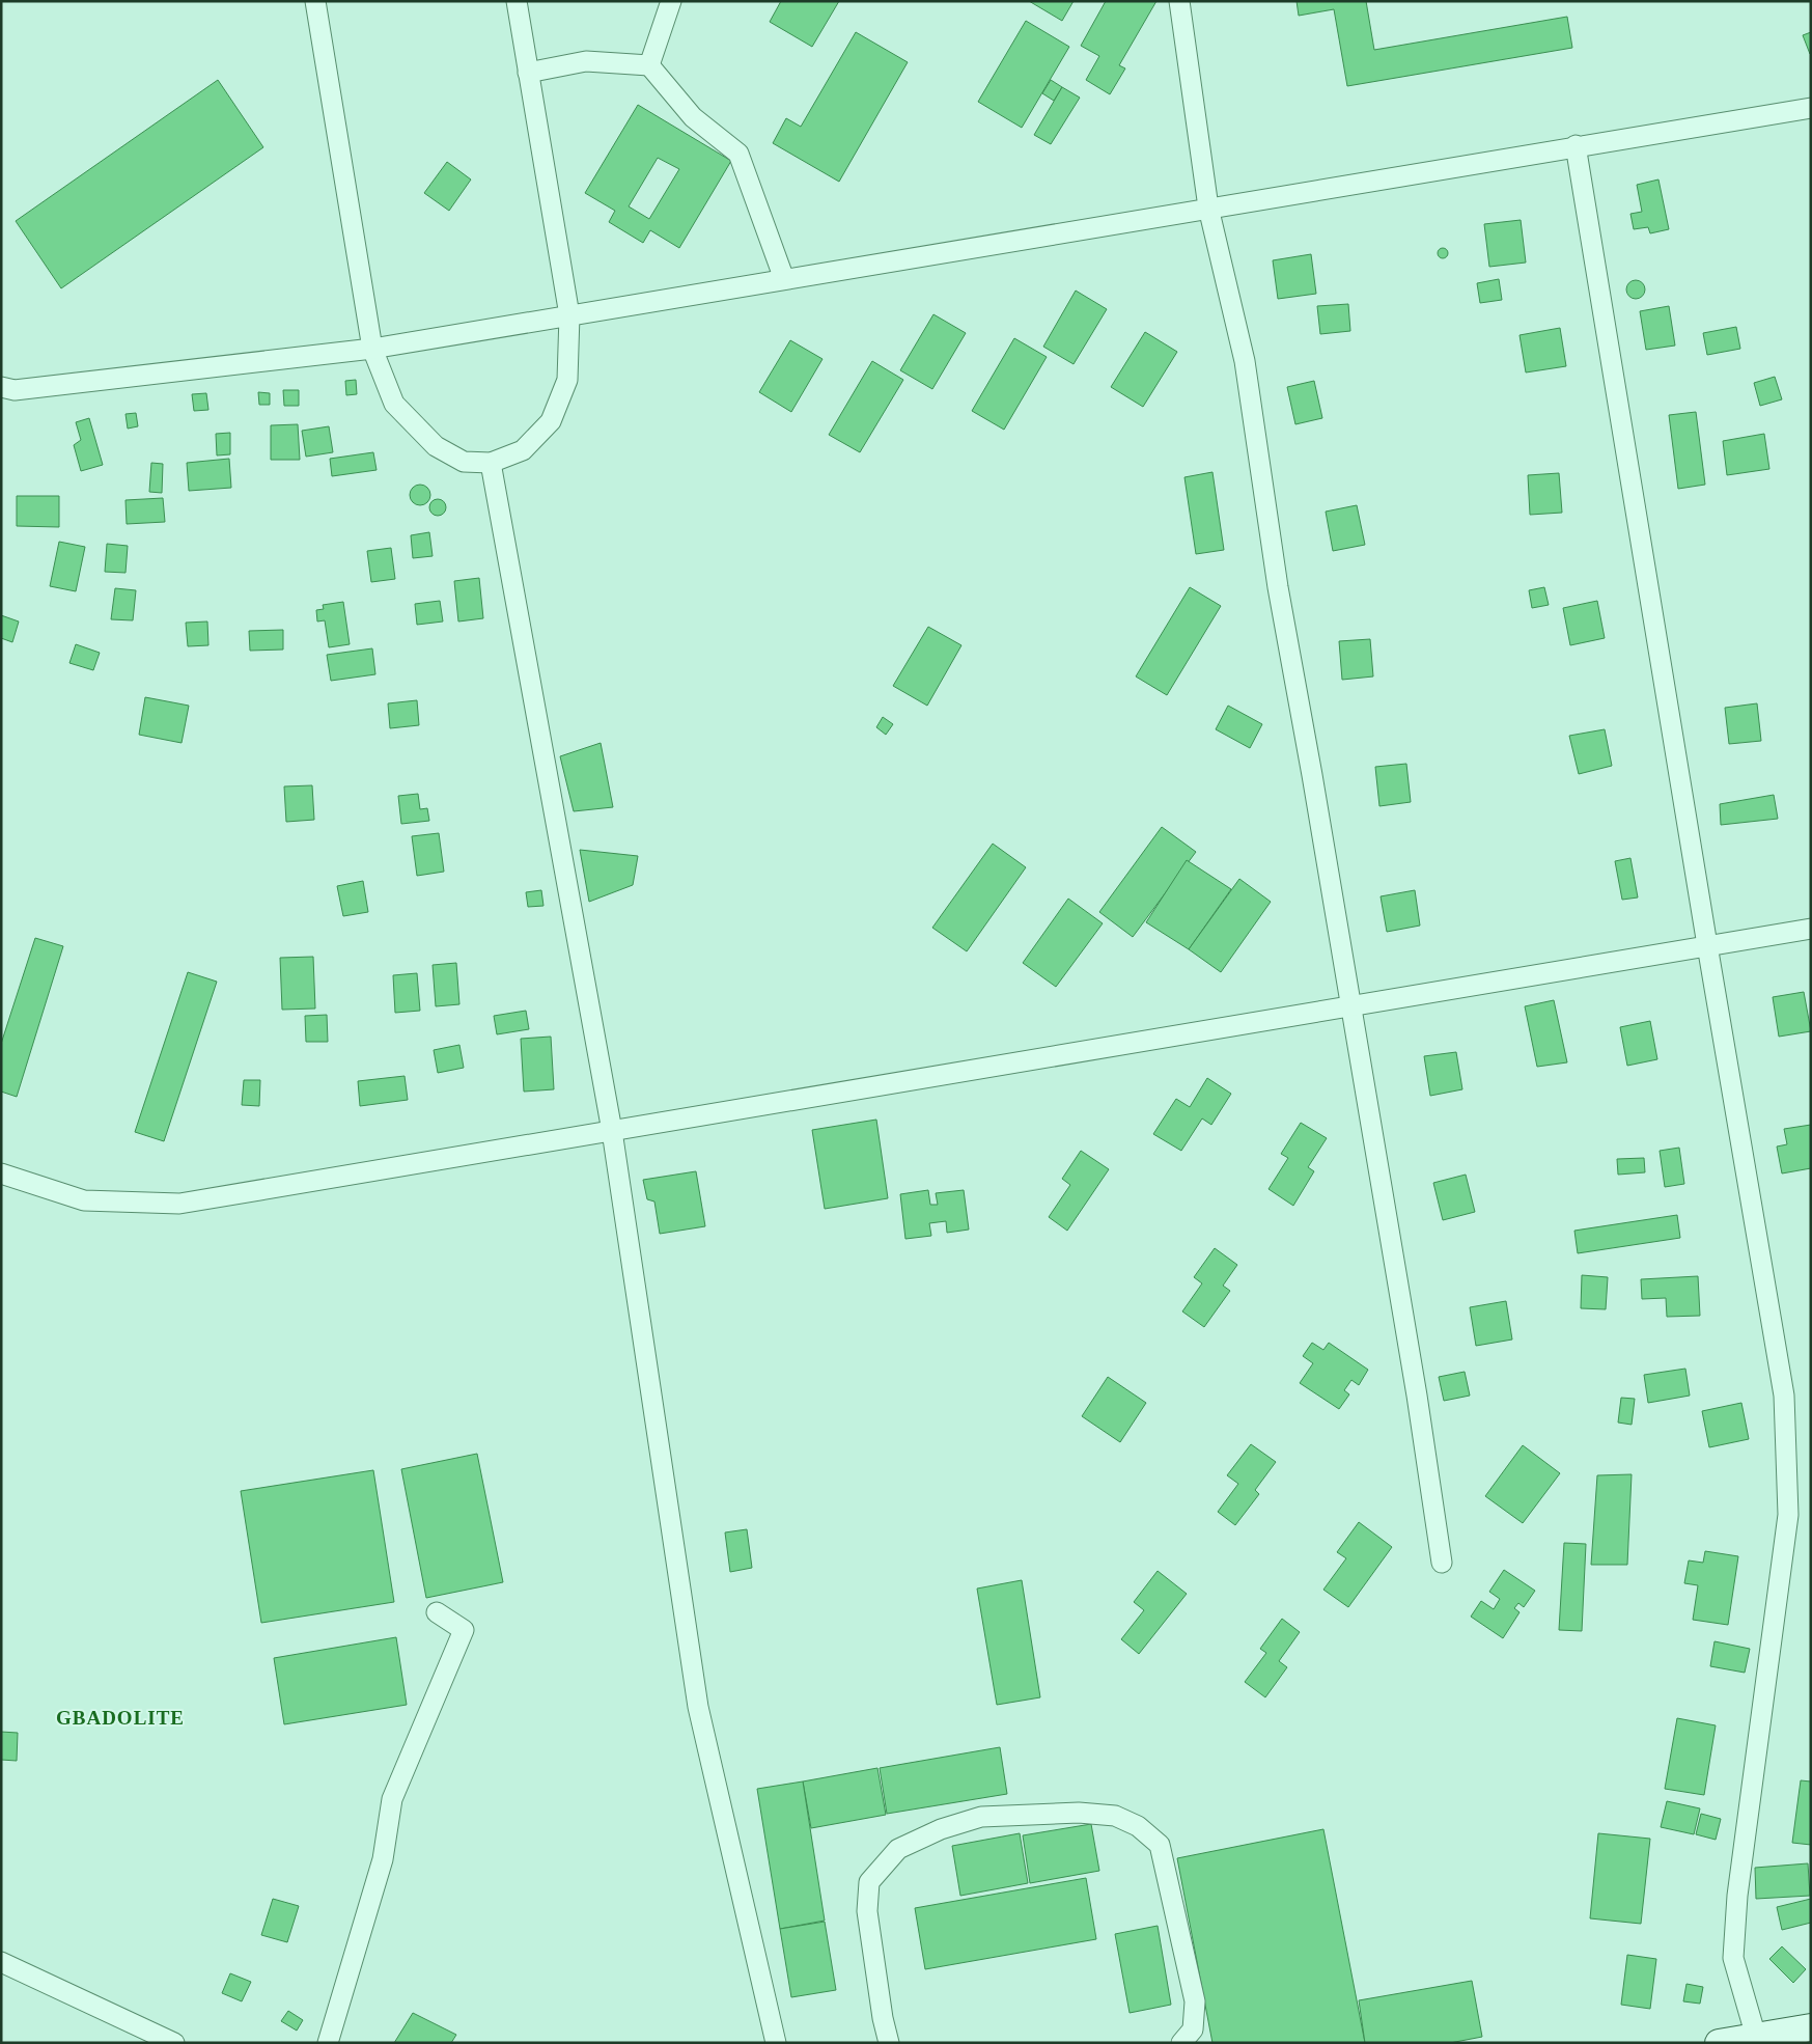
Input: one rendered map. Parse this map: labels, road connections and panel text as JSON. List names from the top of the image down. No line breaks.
{"districts":["GBADOLITE"]}
